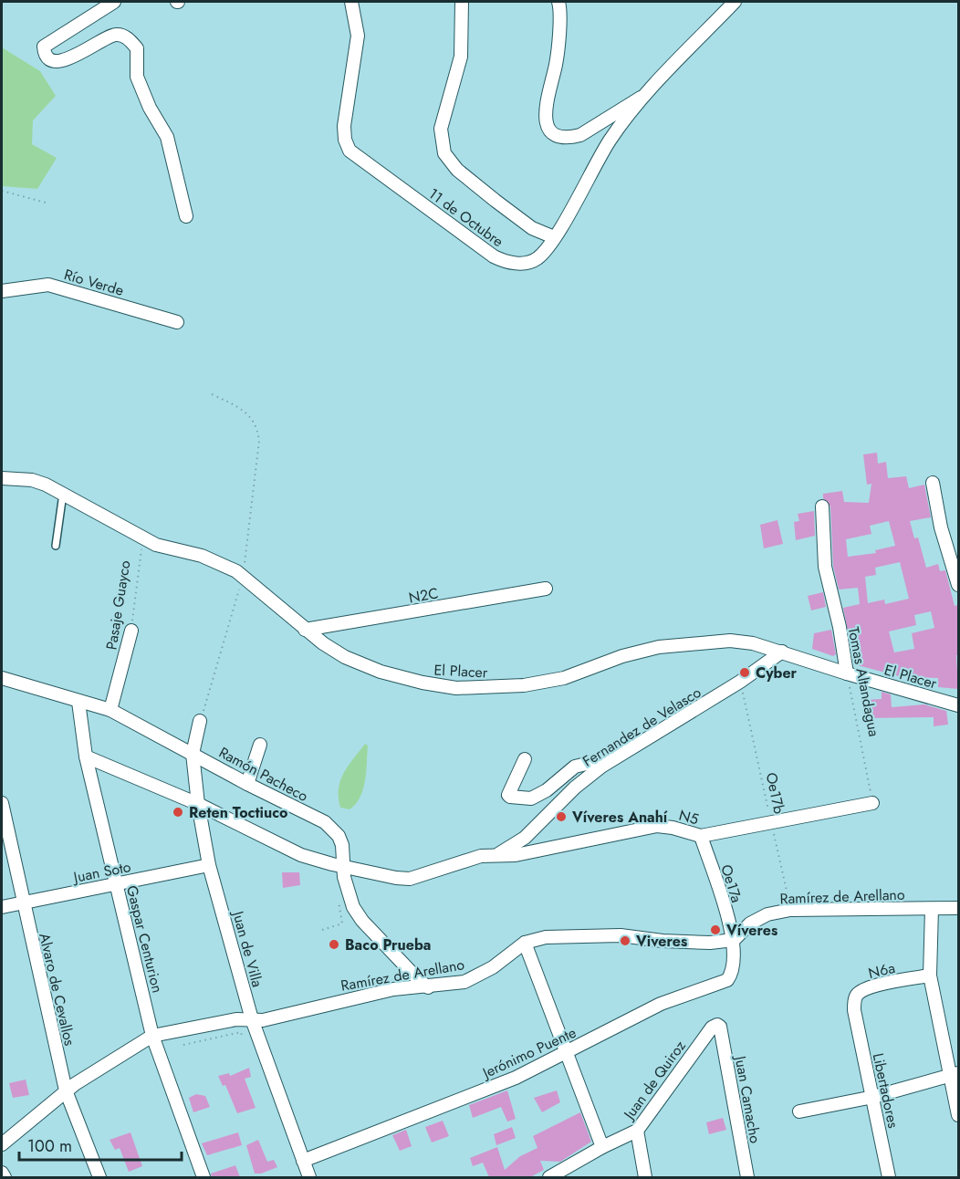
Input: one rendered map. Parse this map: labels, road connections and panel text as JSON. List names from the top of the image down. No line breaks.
{"streets":{"street":["11 de Octubre","Río Verde","N2C","Pasaje Guayco","El Placer","Tomas Altandagua","Fernandez de Velasco","Ramón Pacheco","N5","Juan Soto","Oe17a","Ramírez de Arellano","Gaspar Centurion","Juan de Villa","N6a","Alvaro de Cevallos","Jerónimo Puente","Juan de Quiroz","Libertadores","Juan Camacho"],"path":["Oe17b"]},"crossings":[["N2C","El Placer"],["Pasaje Guayco","El Placer"],["Pasaje Guayco","Ramón Pacheco"],["El Placer","Tomas Altandagua"],["El Placer","Fernandez de Velasco"],["Tomas Altandagua","N5"],["Fernandez de Velasco","Oe17b"],["Fernandez de Velasco","N5"],["Ramón Pacheco","Ramírez de Arellano"],["Ramón Pacheco","Gaspar Centurion"],["Ramón Pacheco","Juan de Villa"],["Oe17b","N5"],["Oe17b","Ramírez de Arellano"],["N5","Oe17a"],["Juan Soto","Gaspar Centurion"],["Juan Soto","Juan de Villa"],["Juan Soto","Alvaro de Cevallos"],["Oe17a","Ramírez de Arellano"],["Oe17a","Jerónimo Puente"],["Ramírez de Arellano","Gaspar Centurion"],["Ramírez de Arellano","Juan de Villa"],["Ramírez de Arellano","Alvaro de Cevallos"],["Ramírez de Arellano","Jerónimo Puente"],["Juan de Villa","Jerónimo Puente"],["N6a","Libertadores"],["Juan de Quiroz","Juan Camacho"]],"places":["Cyber","Reten Toctiuco","Víveres Anahí","Víveres","Viveres","Baco Prueba"],"scale_bar":"100 m"}
